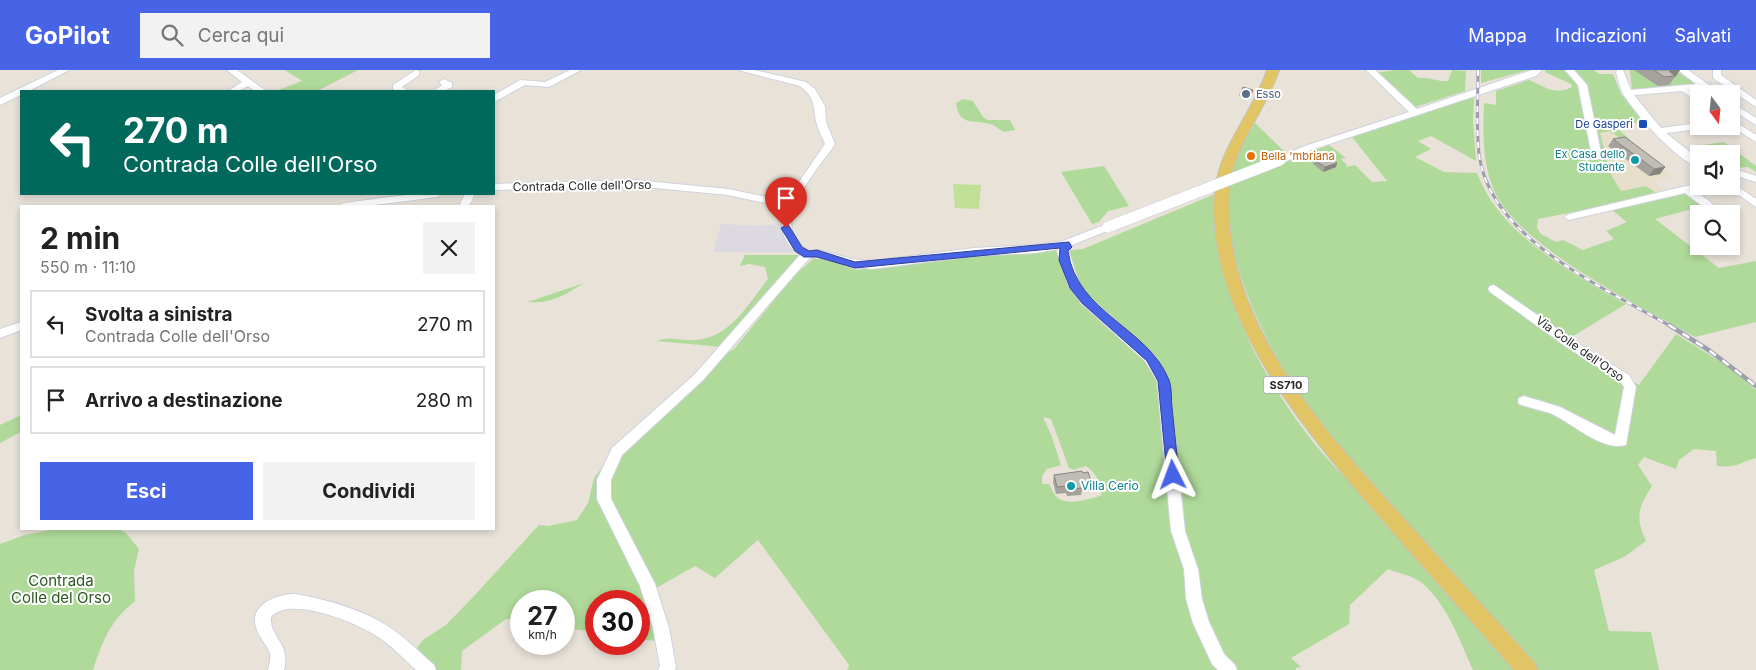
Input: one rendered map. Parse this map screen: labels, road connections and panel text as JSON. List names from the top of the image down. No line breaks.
{"streets":{"main road":["SS710"],"street":["Contrada Colle dell'Orso","Via Colle dell'Orso"]},"parks":["Contrada Colle del Orso"],"places":{"other":["Esso","Bella 'mbriana","Ex Casa dello Studente","Villa Cerio"],"transit":["De Gasperi"]},"north":"bottom","page":{"header":"GoPilot","search":"Cerca qui","nav":["Mappa","Indicazioni","Salvati"],"turn":["270 m","Contrada Colle dell'Orso"],"heading":["2 min","550 m · 11:10"],"list":[{"name":"Svolta a sinistra","note":"Contrada Colle dell'Orso","value":"270 m"},{"name":"Arrivo a destinazione","value":"280 m"}],"buttons":["Esci","Condividi"],"speed":"27 km/h","limit":"30"}}
